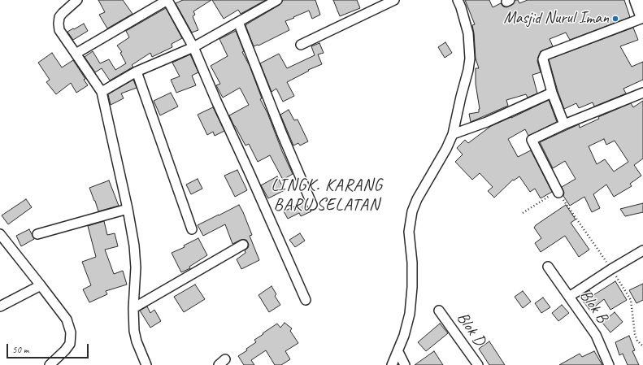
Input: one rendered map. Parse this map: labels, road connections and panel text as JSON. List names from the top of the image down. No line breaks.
{"streets":{"street":["Blok B","Blok D"]},"districts":["LINGK. KARANG BARU SELATAN"],"places":["Masjid Nurul Iman"],"scale_bar":"50 m"}
